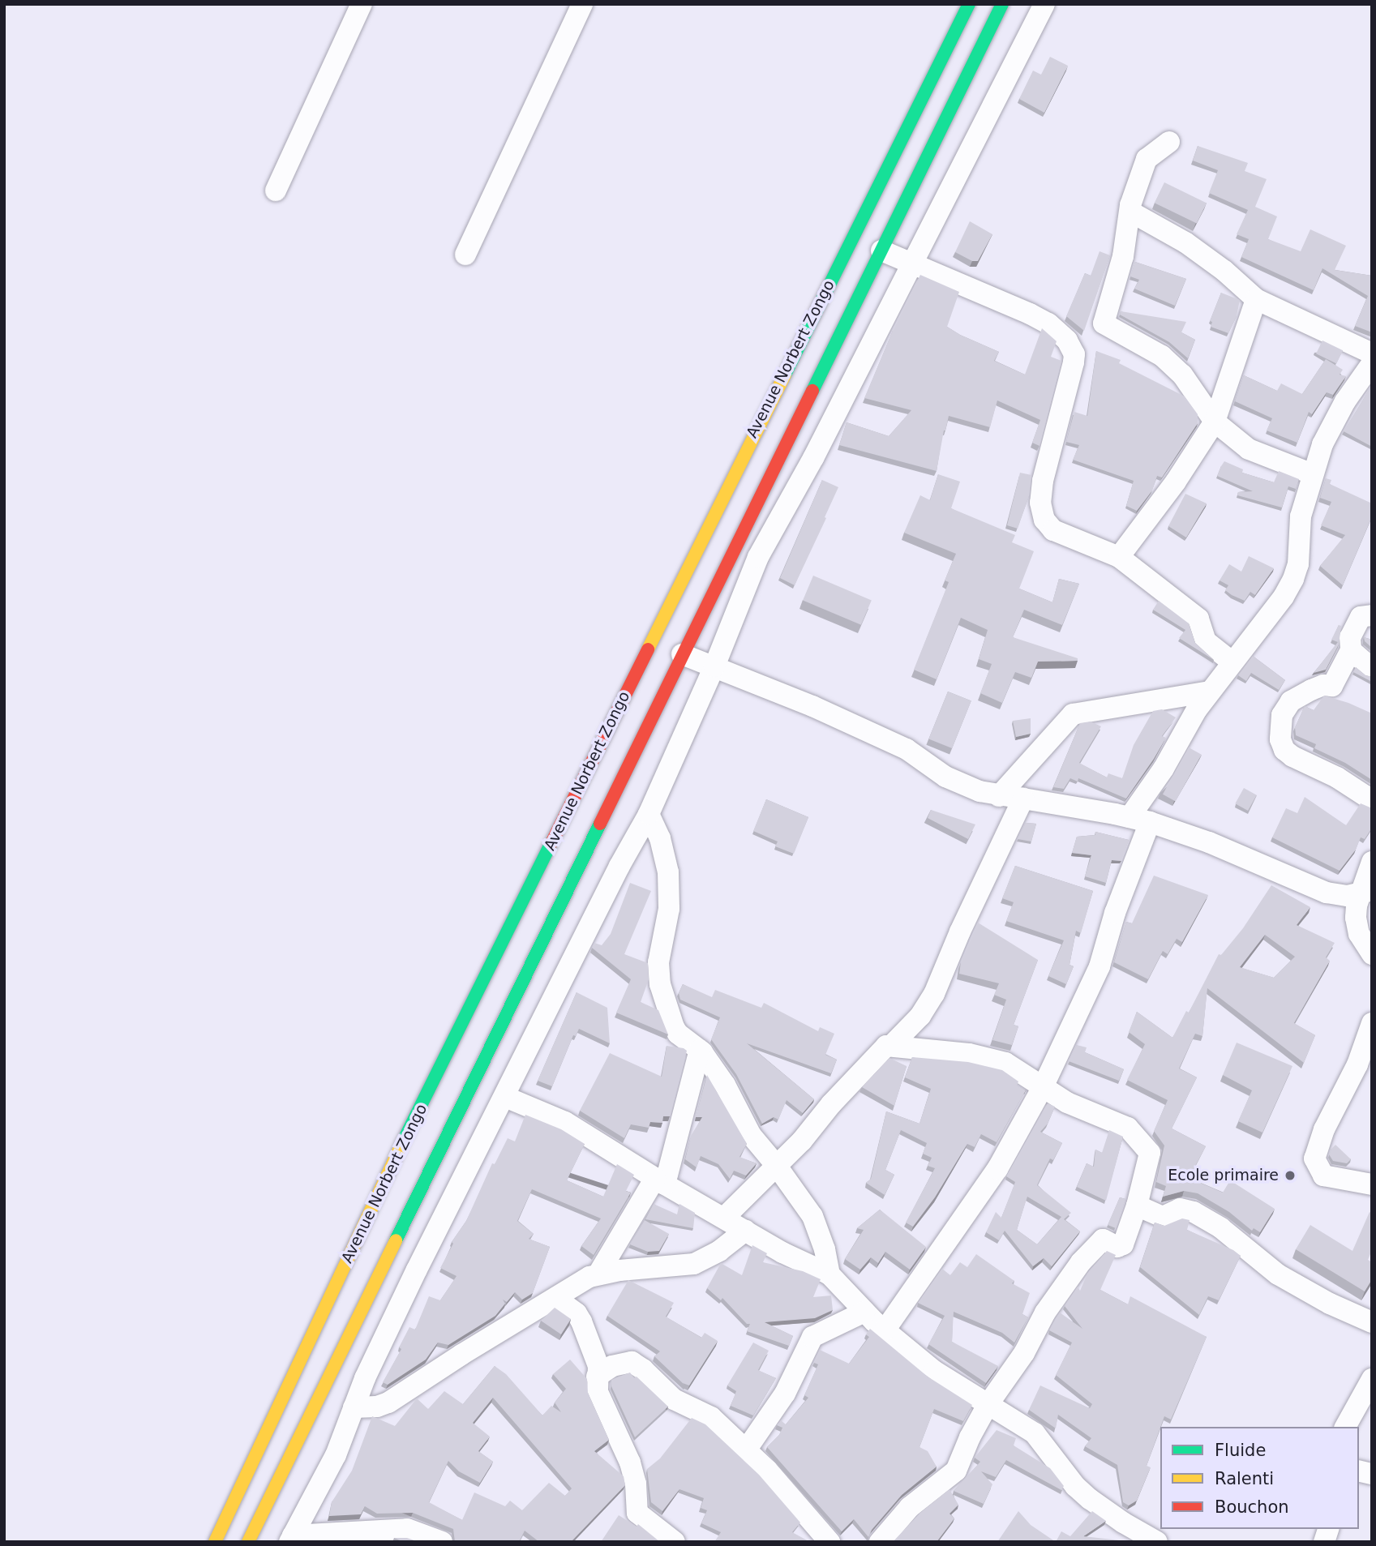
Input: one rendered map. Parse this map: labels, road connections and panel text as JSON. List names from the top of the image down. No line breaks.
{"streets":{"main road":["Avenue Norbert Zongo"]},"places":["Ecole primaire"],"legend":["Fluide","Ralenti","Bouchon"]}
